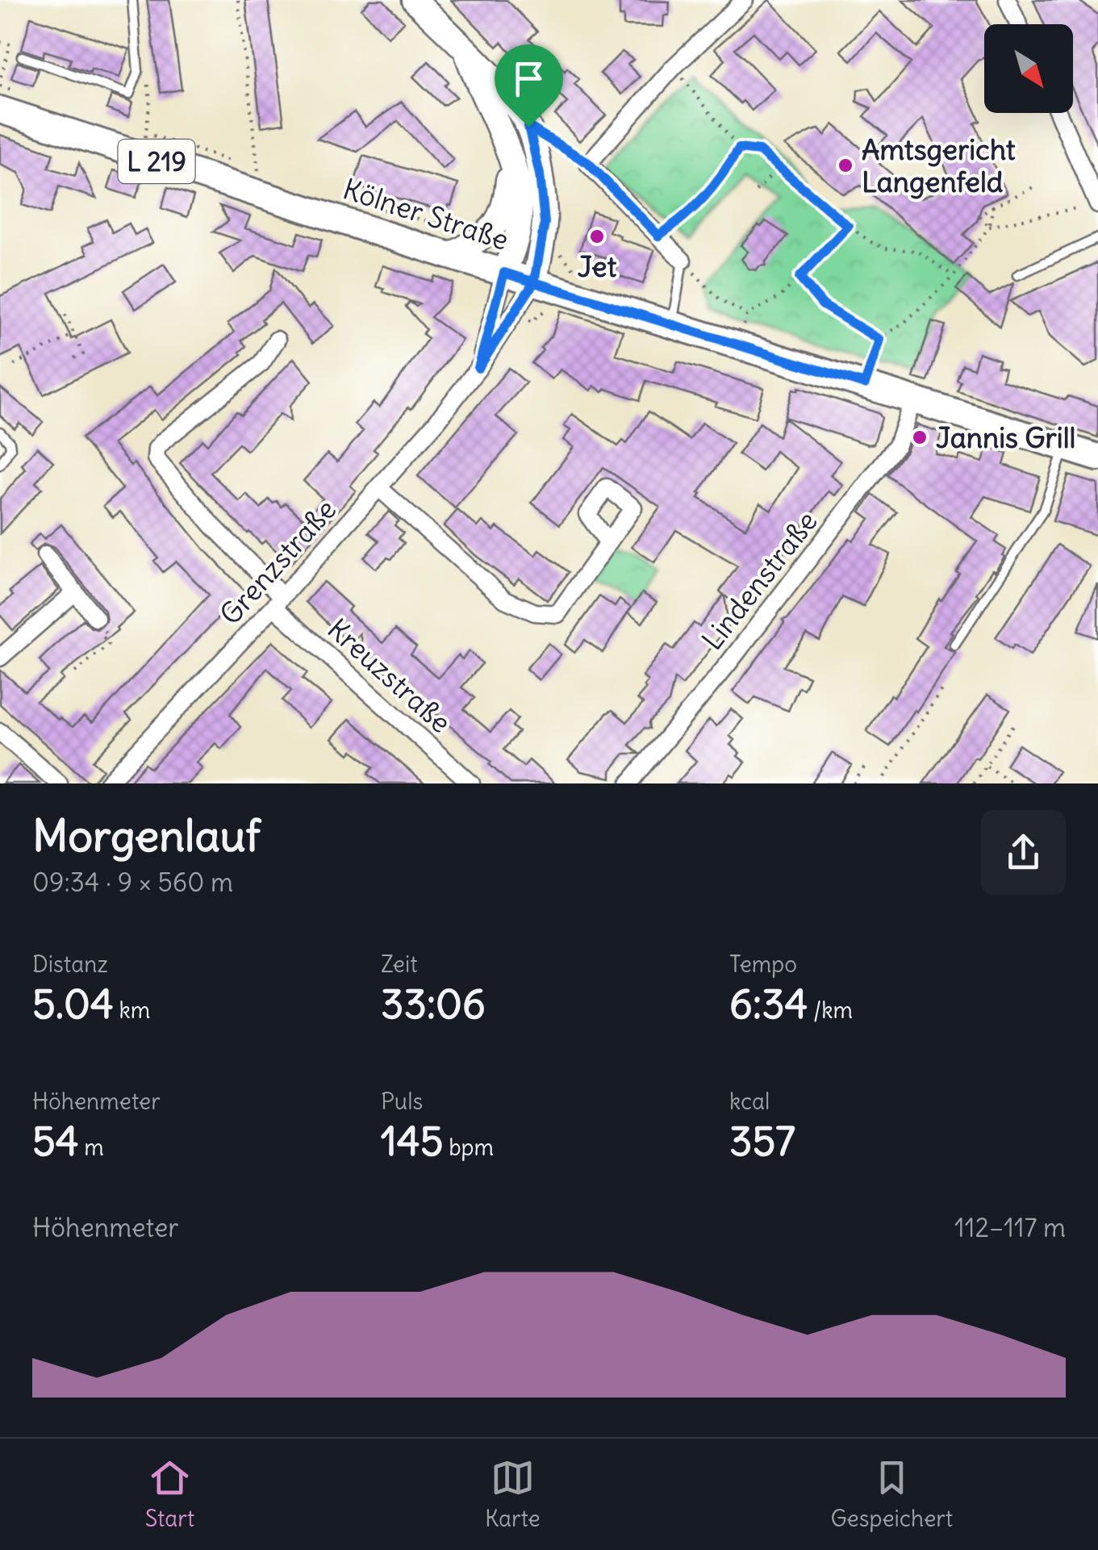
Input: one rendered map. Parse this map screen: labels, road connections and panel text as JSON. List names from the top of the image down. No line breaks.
{"streets":{"main road":["L 219","Kölner Straße"],"street":["Grenzstraße","Lindenstraße","Kreuzstraße"]},"crossings":[["Kölner Straße","Grenzstraße"],["Kölner Straße","Lindenstraße"],["Grenzstraße","Kreuzstraße"]],"places":["Amtsgericht Langenfeld","Jet","Jannis Grill"],"north":"bottom right","page":{"heading":["Morgenlauf","09:34 · 9 × 560 m"],"stats":[["Distanz","5.04 km"],["Zeit","33:06"],["Tempo","6:34 /km"],["Höhenmeter","54 m"],["Puls","145 bpm"],["kcal","357"]],"chart":["Höhenmeter","112–117 m"],"tabs":["Start","Karte","Gespeichert"]}}
